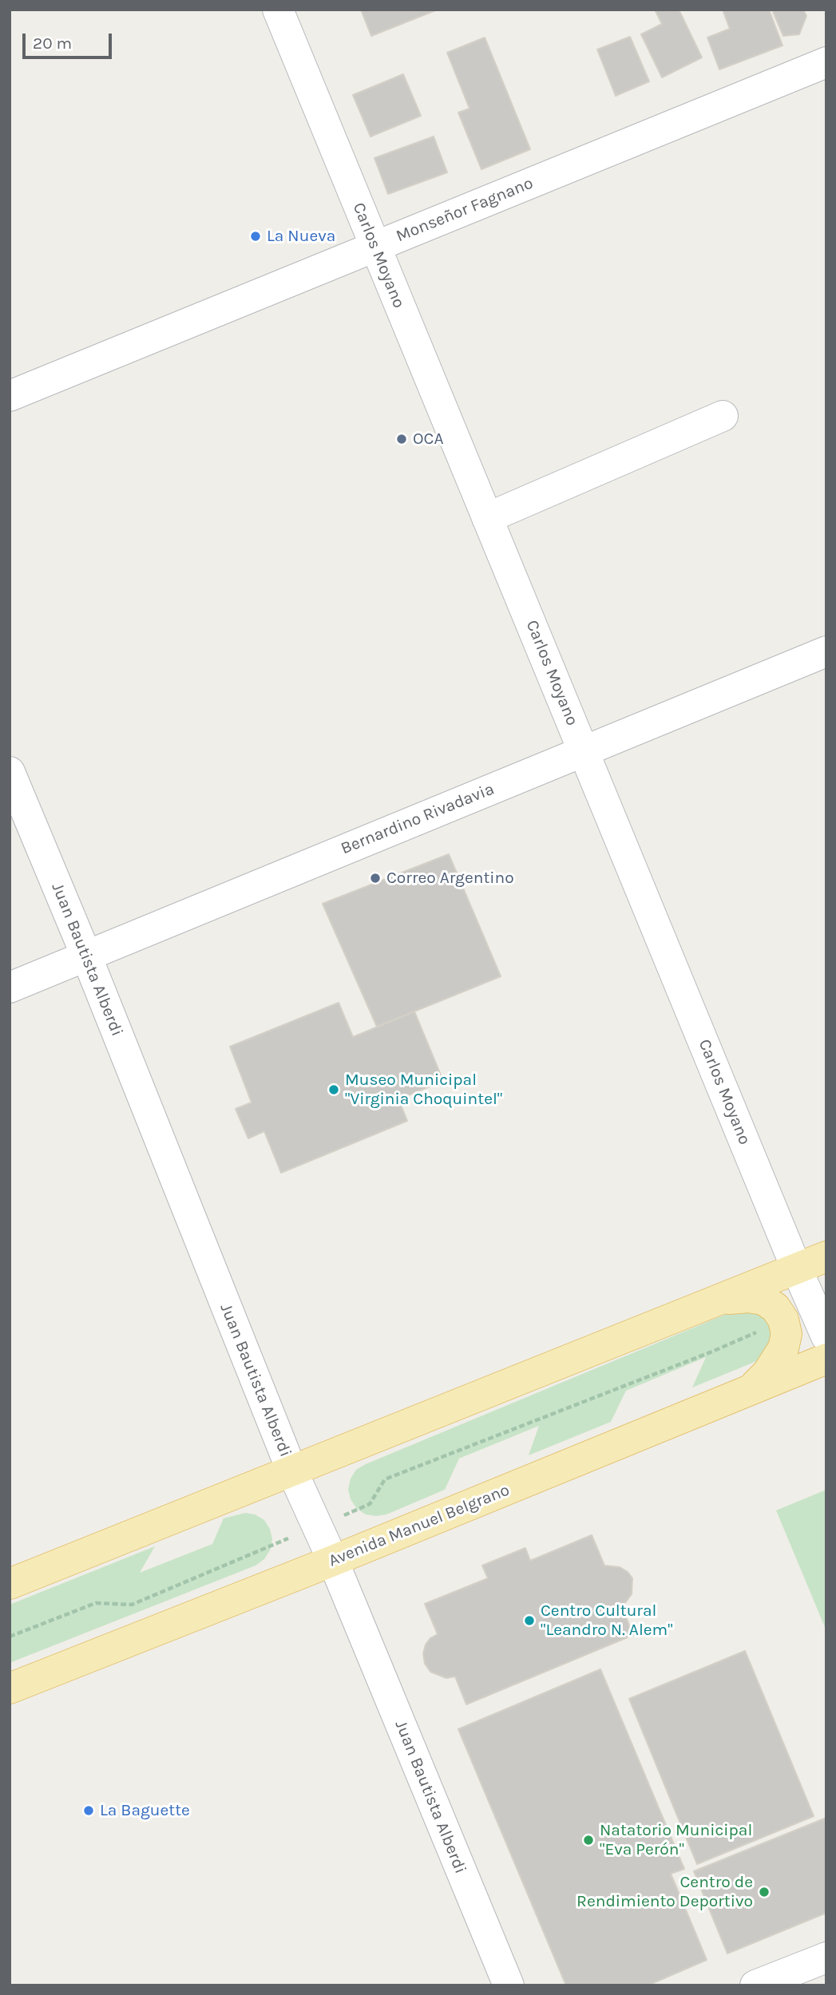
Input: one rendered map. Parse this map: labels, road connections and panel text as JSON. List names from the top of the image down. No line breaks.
{"streets":{"main road":["Avenida Manuel Belgrano"],"street":["Monseñor Fagnano","Carlos Moyano","Bernardino Rivadavia","Juan Bautista Alberdi"]},"crossings":[["Monseñor Fagnano","Carlos Moyano"],["Carlos Moyano","Bernardino Rivadavia"],["Bernardino Rivadavia","Juan Bautista Alberdi"],["Juan Bautista Alberdi","Avenida Manuel Belgrano"]],"places":["La Nueva","OCA","Correo Argentino","Museo Municipal \"Virginia Choquintel\"","Centro Cultural \"Leandro N. Alem\"","La Baguette","Natatorio Municipal \"Eva Perón\"","Centro de Rendimiento Deportivo"],"scale_bar":"20 m"}
